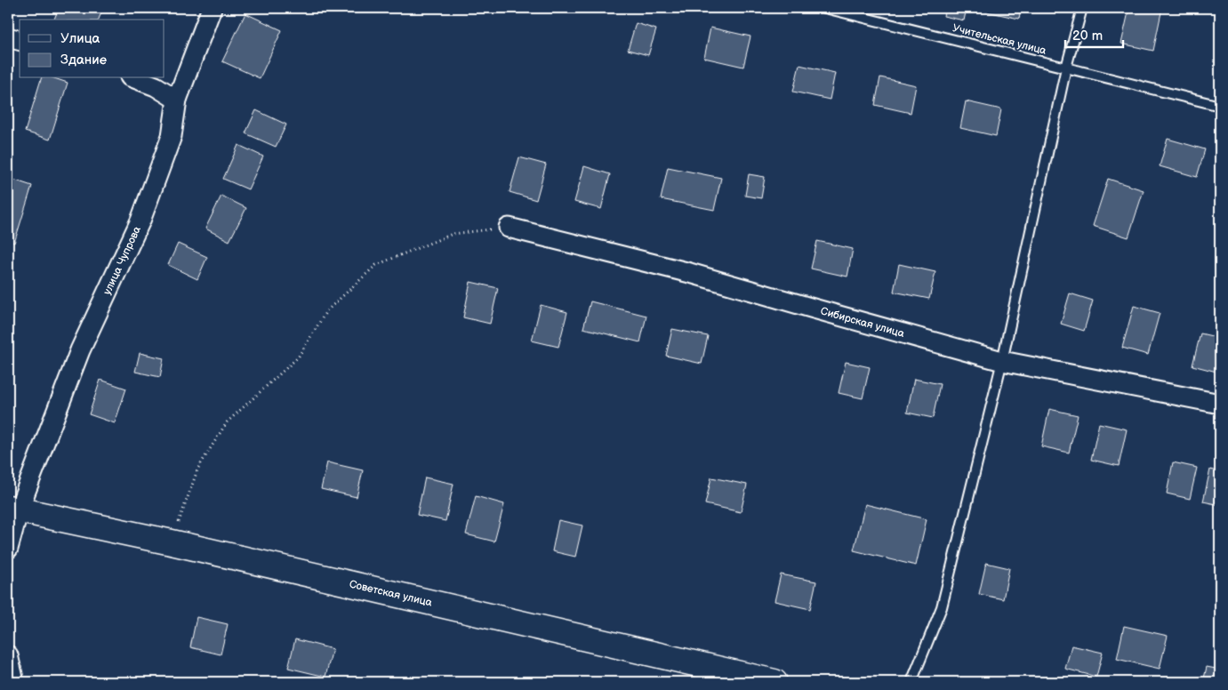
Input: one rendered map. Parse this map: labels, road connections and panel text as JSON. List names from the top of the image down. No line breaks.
{"streets":{"main road":["Советская улица"],"street":["улица Чупрова","Сибирская улица"],"lane":["Учительская улица"]},"crossings":[["улица Чупрова","Советская улица"]],"legend":["Улица","Здание"],"scale_bar":"20 m"}
